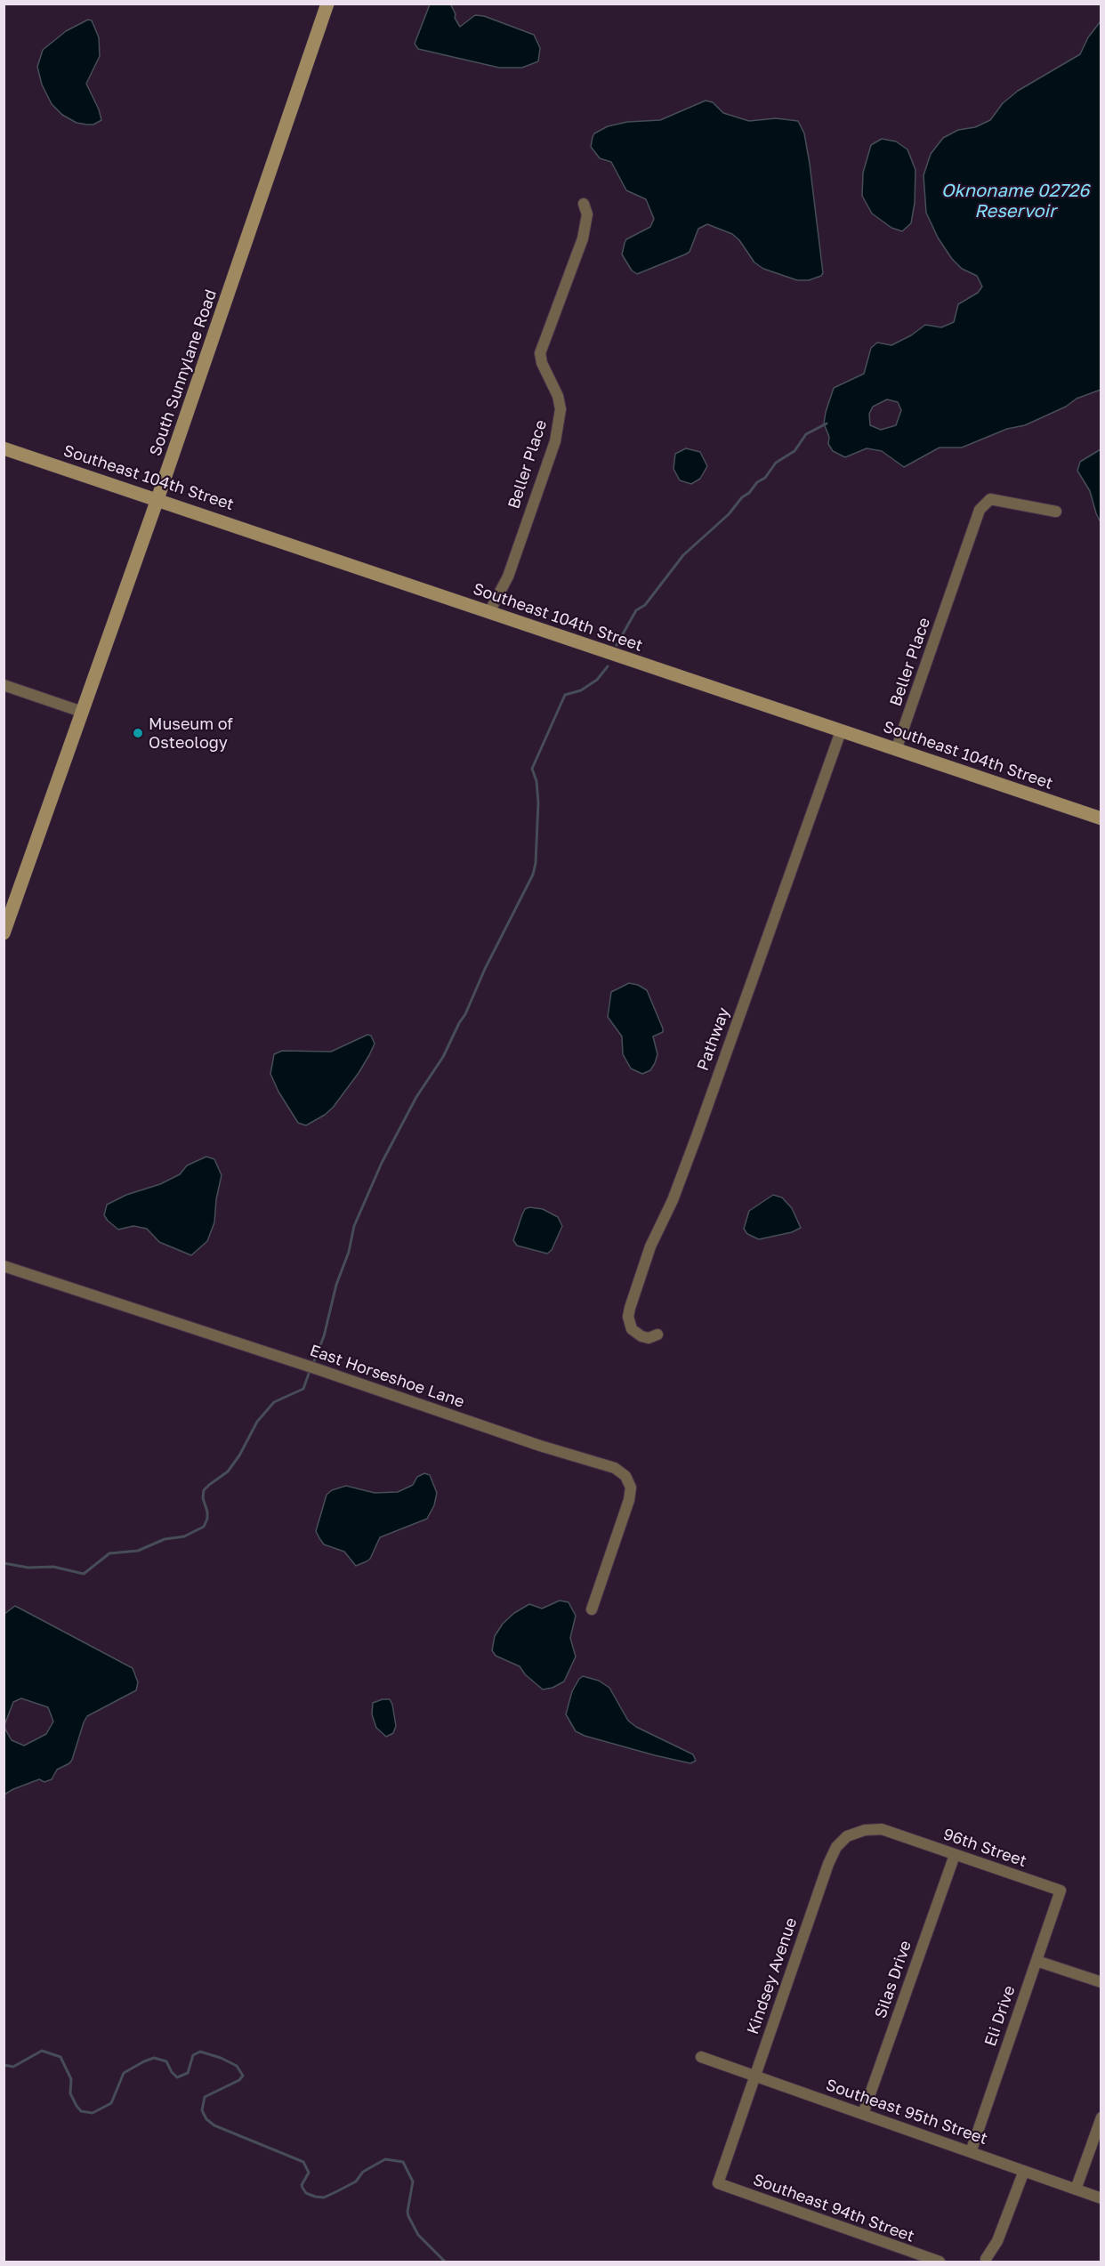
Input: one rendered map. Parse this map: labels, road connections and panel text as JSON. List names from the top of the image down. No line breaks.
{"streets":{"street":["South Sunnylane Road","Beller Place","Southeast 104th Street","Pathway","East Horseshoe Lane","96th Street","Kindsey Avenue","Silas Drive","Eli Drive","Southeast 95th Street","Southeast 94th Street"]},"crossings":[["South Sunnylane Road","Southeast 104th Street"],["Beller Place","Southeast 104th Street"],["Southeast 104th Street","Pathway"],["96th Street","Kindsey Avenue"],["96th Street","Silas Drive"],["96th Street","Eli Drive"],["Kindsey Avenue","Southeast 95th Street"],["Kindsey Avenue","Southeast 94th Street"],["Silas Drive","Southeast 95th Street"],["Eli Drive","Southeast 95th Street"]],"water":["Oknoname 02726 Reservoir"],"places":["Museum of Osteology"]}
